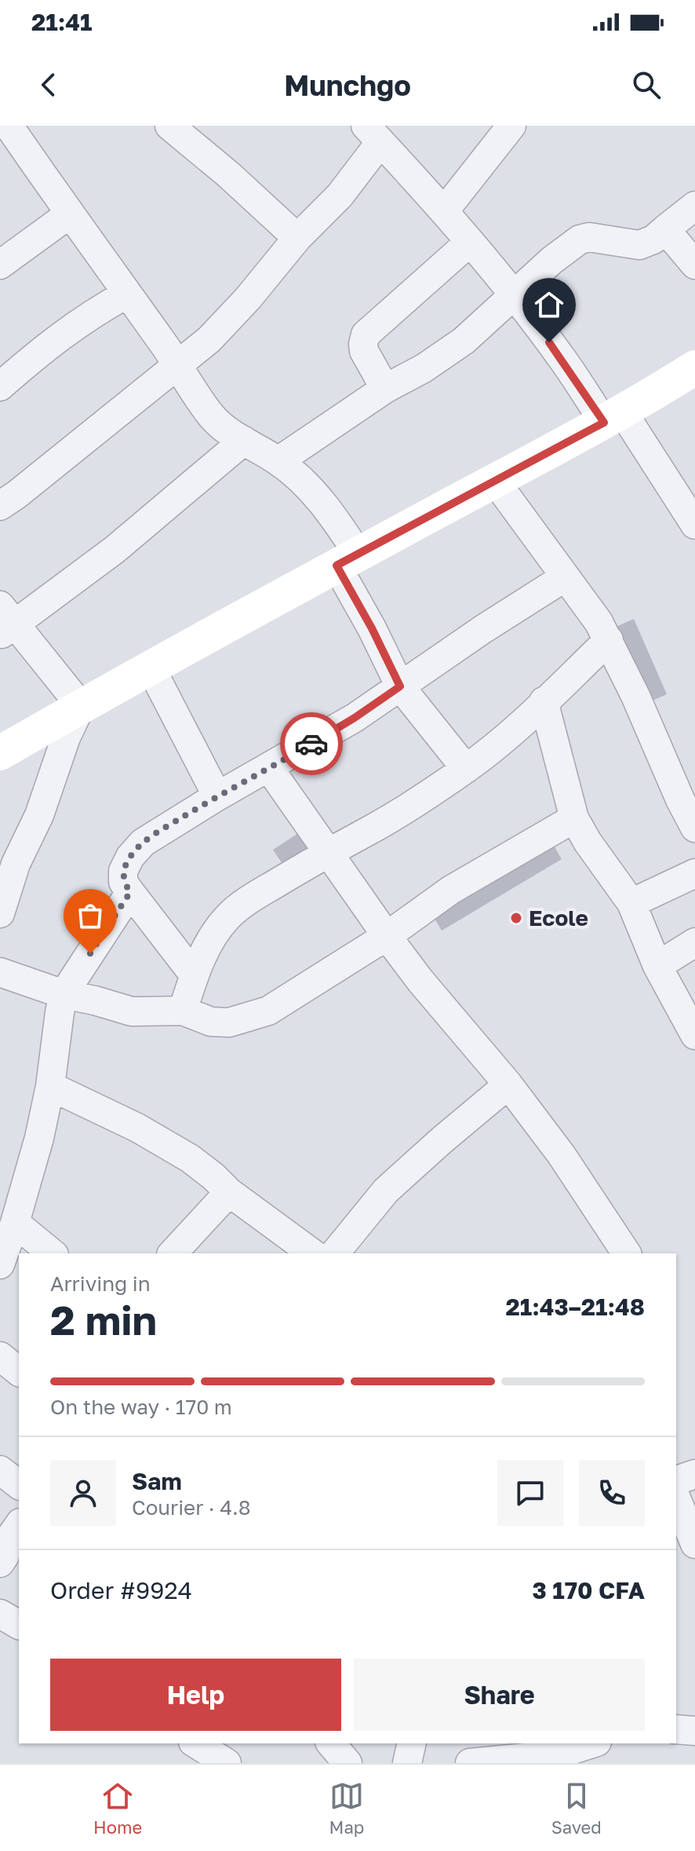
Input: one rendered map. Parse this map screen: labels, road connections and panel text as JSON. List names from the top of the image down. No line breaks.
{"places":["Ecole"],"page":{"status":"21:41","header":"Munchgo","heading":["2 min","Arriving in","21:43–21:48"],"panel":["Sam","Courier · 4.8","Order #9924","3 170 CFA"],"bar":"On the way · 170 m","buttons":["Help","Share"],"tabs":["Home","Map","Saved"]}}
